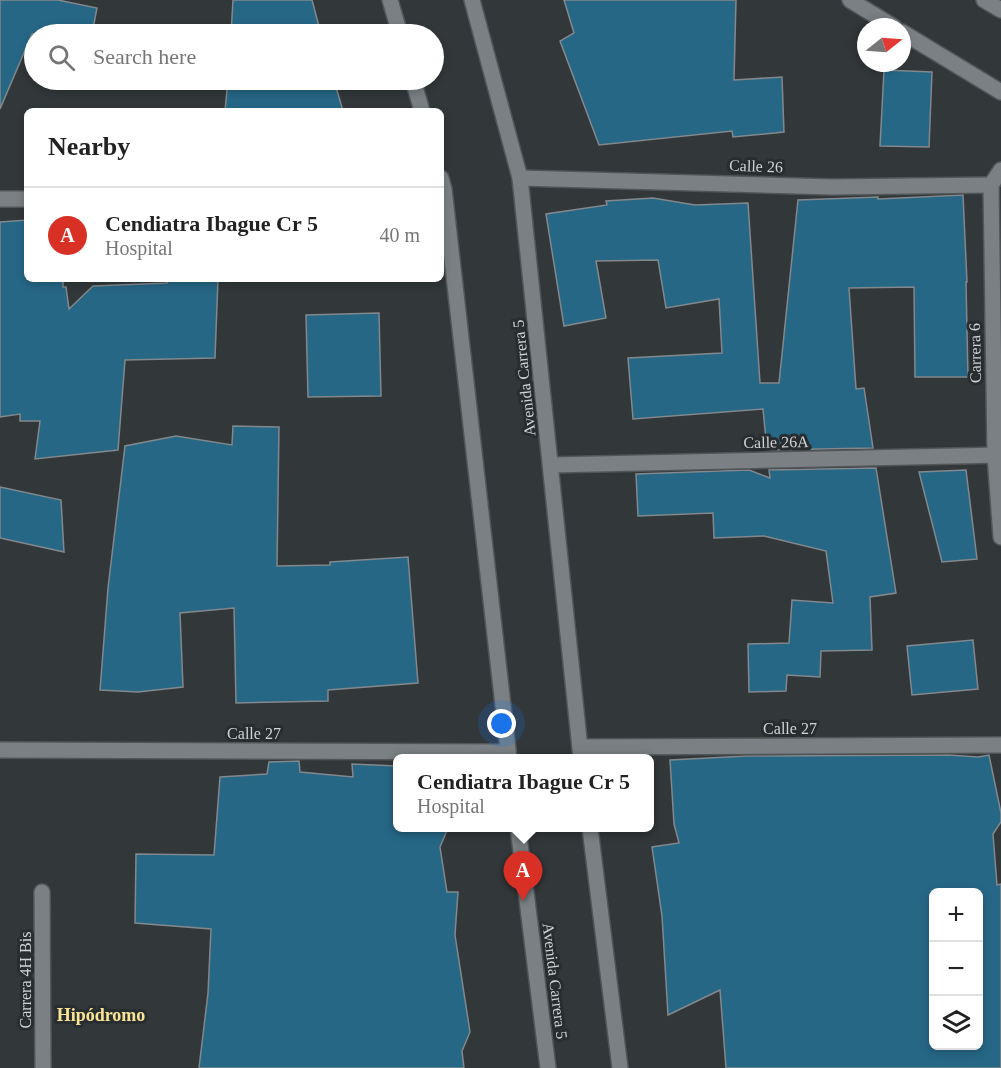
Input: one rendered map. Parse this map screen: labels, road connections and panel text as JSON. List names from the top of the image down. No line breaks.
{"streets":{"street":["Calle 26","Carrera 6","Avenida Carrera 5","Calle 26A","Calle 27","Carrera 4H Bis"]},"crossings":[["Calle 26","Carrera 6"],["Calle 26","Avenida Carrera 5"],["Carrera 6","Calle 26A"],["Avenida Carrera 5","Calle 26A"],["Avenida Carrera 5","Calle 27"]],"districts":["Hipódromo"],"north":"right","page":{"search":"Search here","heading":"Nearby","list":[{"mark":"A","name":"Cendiatra Ibague Cr 5","note":"Hospital","value":"40 m"}],"popup":["Cendiatra Ibague Cr 5","Hospital"],"pins":"A","map_buttons":["+","−"]}}
